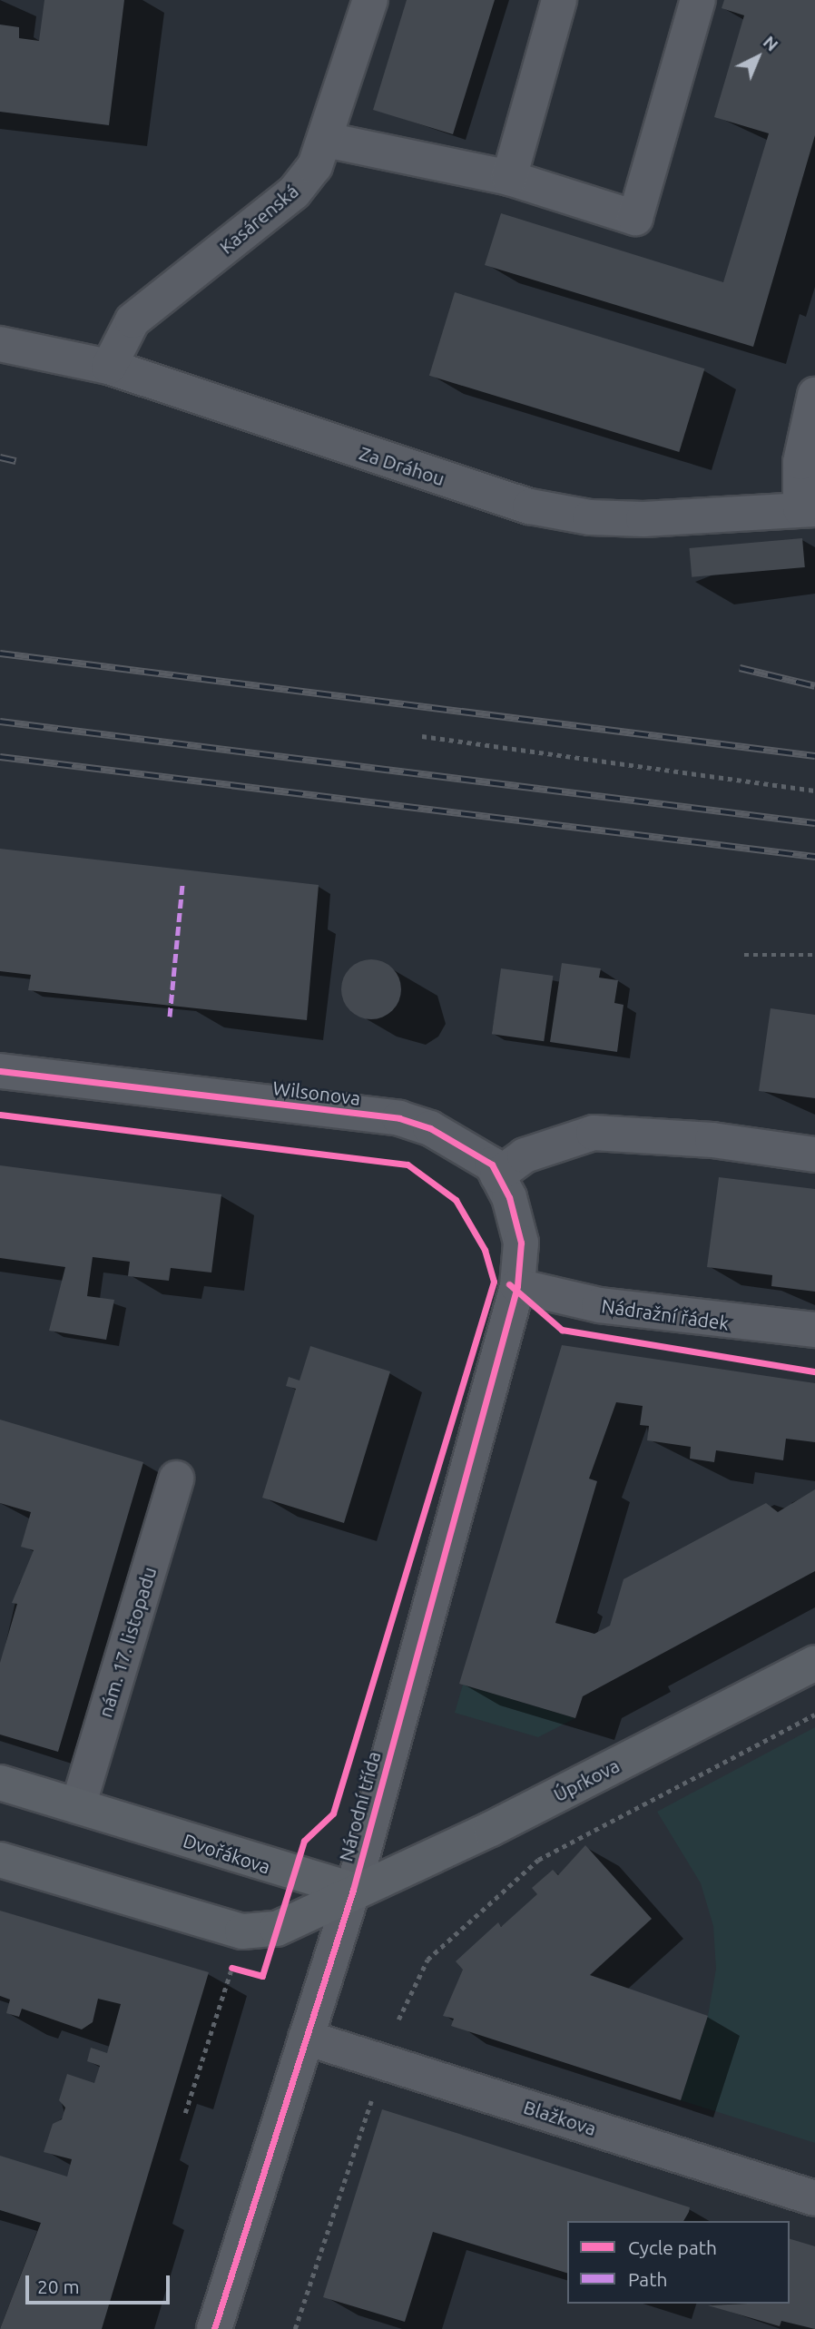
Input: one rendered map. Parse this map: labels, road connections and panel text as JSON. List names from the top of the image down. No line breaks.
{"streets":{"main road":["Úprkova","Dvořákova"],"street":["Kasárenská","Za Dráhou","Wilsonova","Nádražní řádek","nám. 17. listopadu","Národní třída","Blažkova"]},"crossings":[["Kasárenská","Za Dráhou"],["Wilsonova","Nádražní řádek"],["Wilsonova","Národní třída"],["Nádražní řádek","Národní třída"],["nám. 17. listopadu","Dvořákova"],["Úprkova","Národní třída"],["Úprkova","Dvořákova"],["Národní třída","Dvořákova"],["Národní třída","Blažkova"]],"legend":["Cycle path","Path"],"scale_bar":"20 m","north":"top right"}
